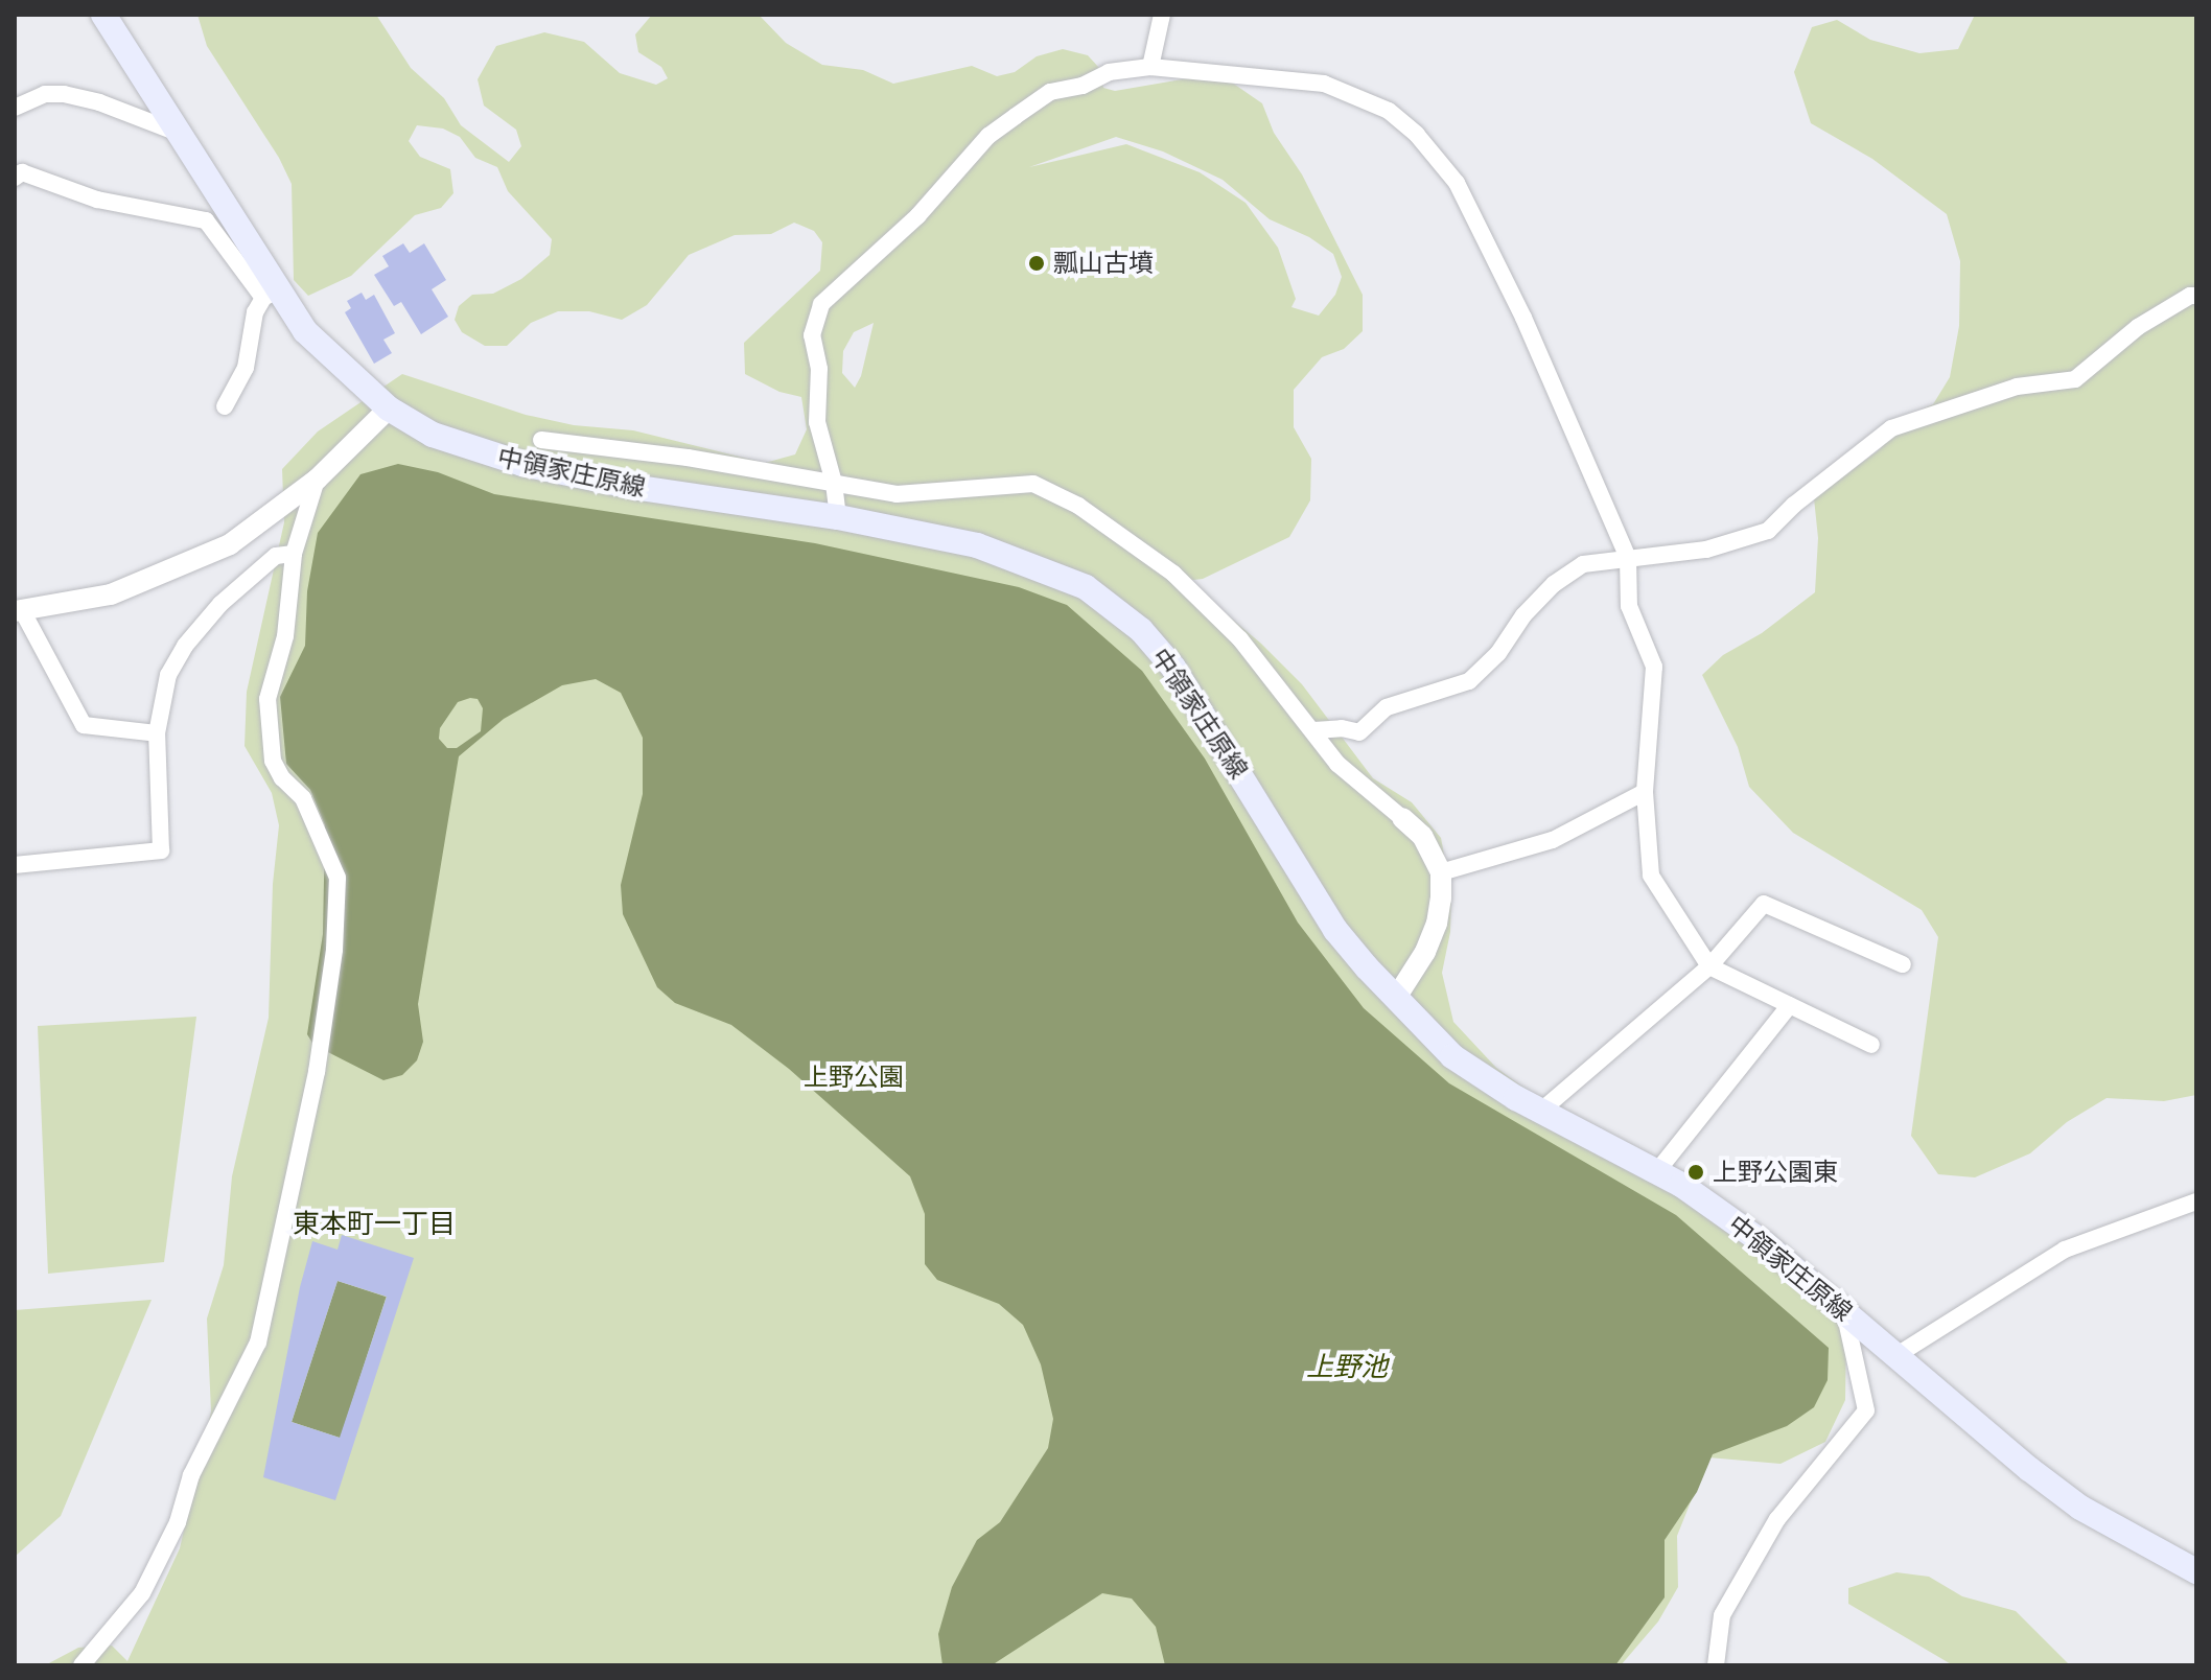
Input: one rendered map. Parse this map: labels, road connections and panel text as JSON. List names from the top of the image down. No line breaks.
{"streets":{"main road":["中領家庄原線"]},"districts":["東本町一丁目"],"water":["上野池"],"parks":["上野公園"],"places":["瓢山古墳","上野公園東"]}
